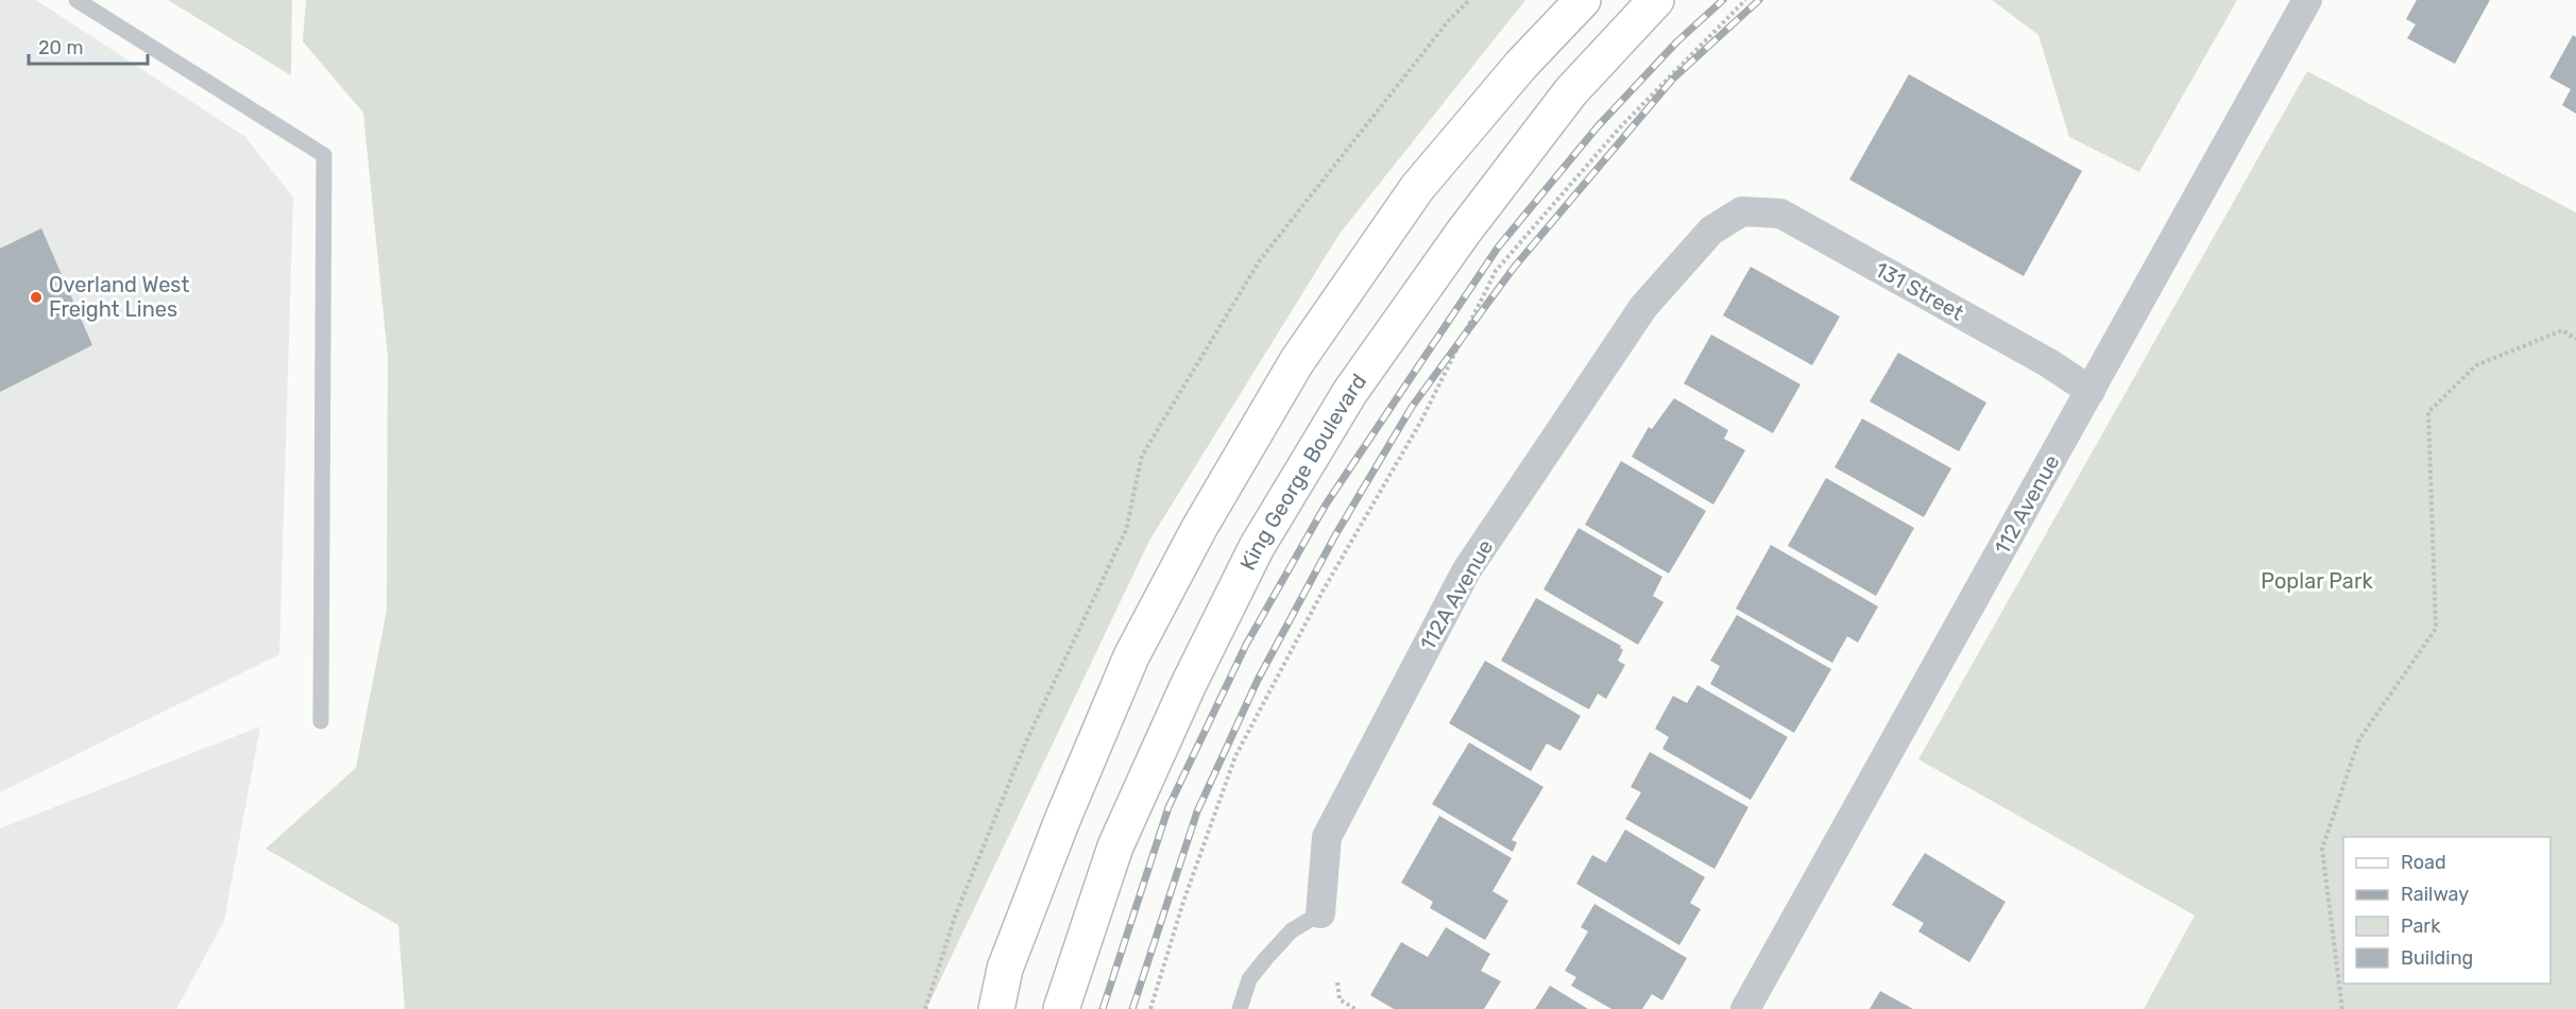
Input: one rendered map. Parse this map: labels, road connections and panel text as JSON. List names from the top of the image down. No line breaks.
{"streets":{"main road":["King George Boulevard"],"street":["131 Street","112 Avenue","112A Avenue"]},"crossings":[["131 Street","112 Avenue"],["131 Street","112A Avenue"]],"parks":["Poplar Park"],"places":["Overland West Freight Lines"],"legend":["Road","Railway","Park","Building"],"scale_bar":"20 m"}
